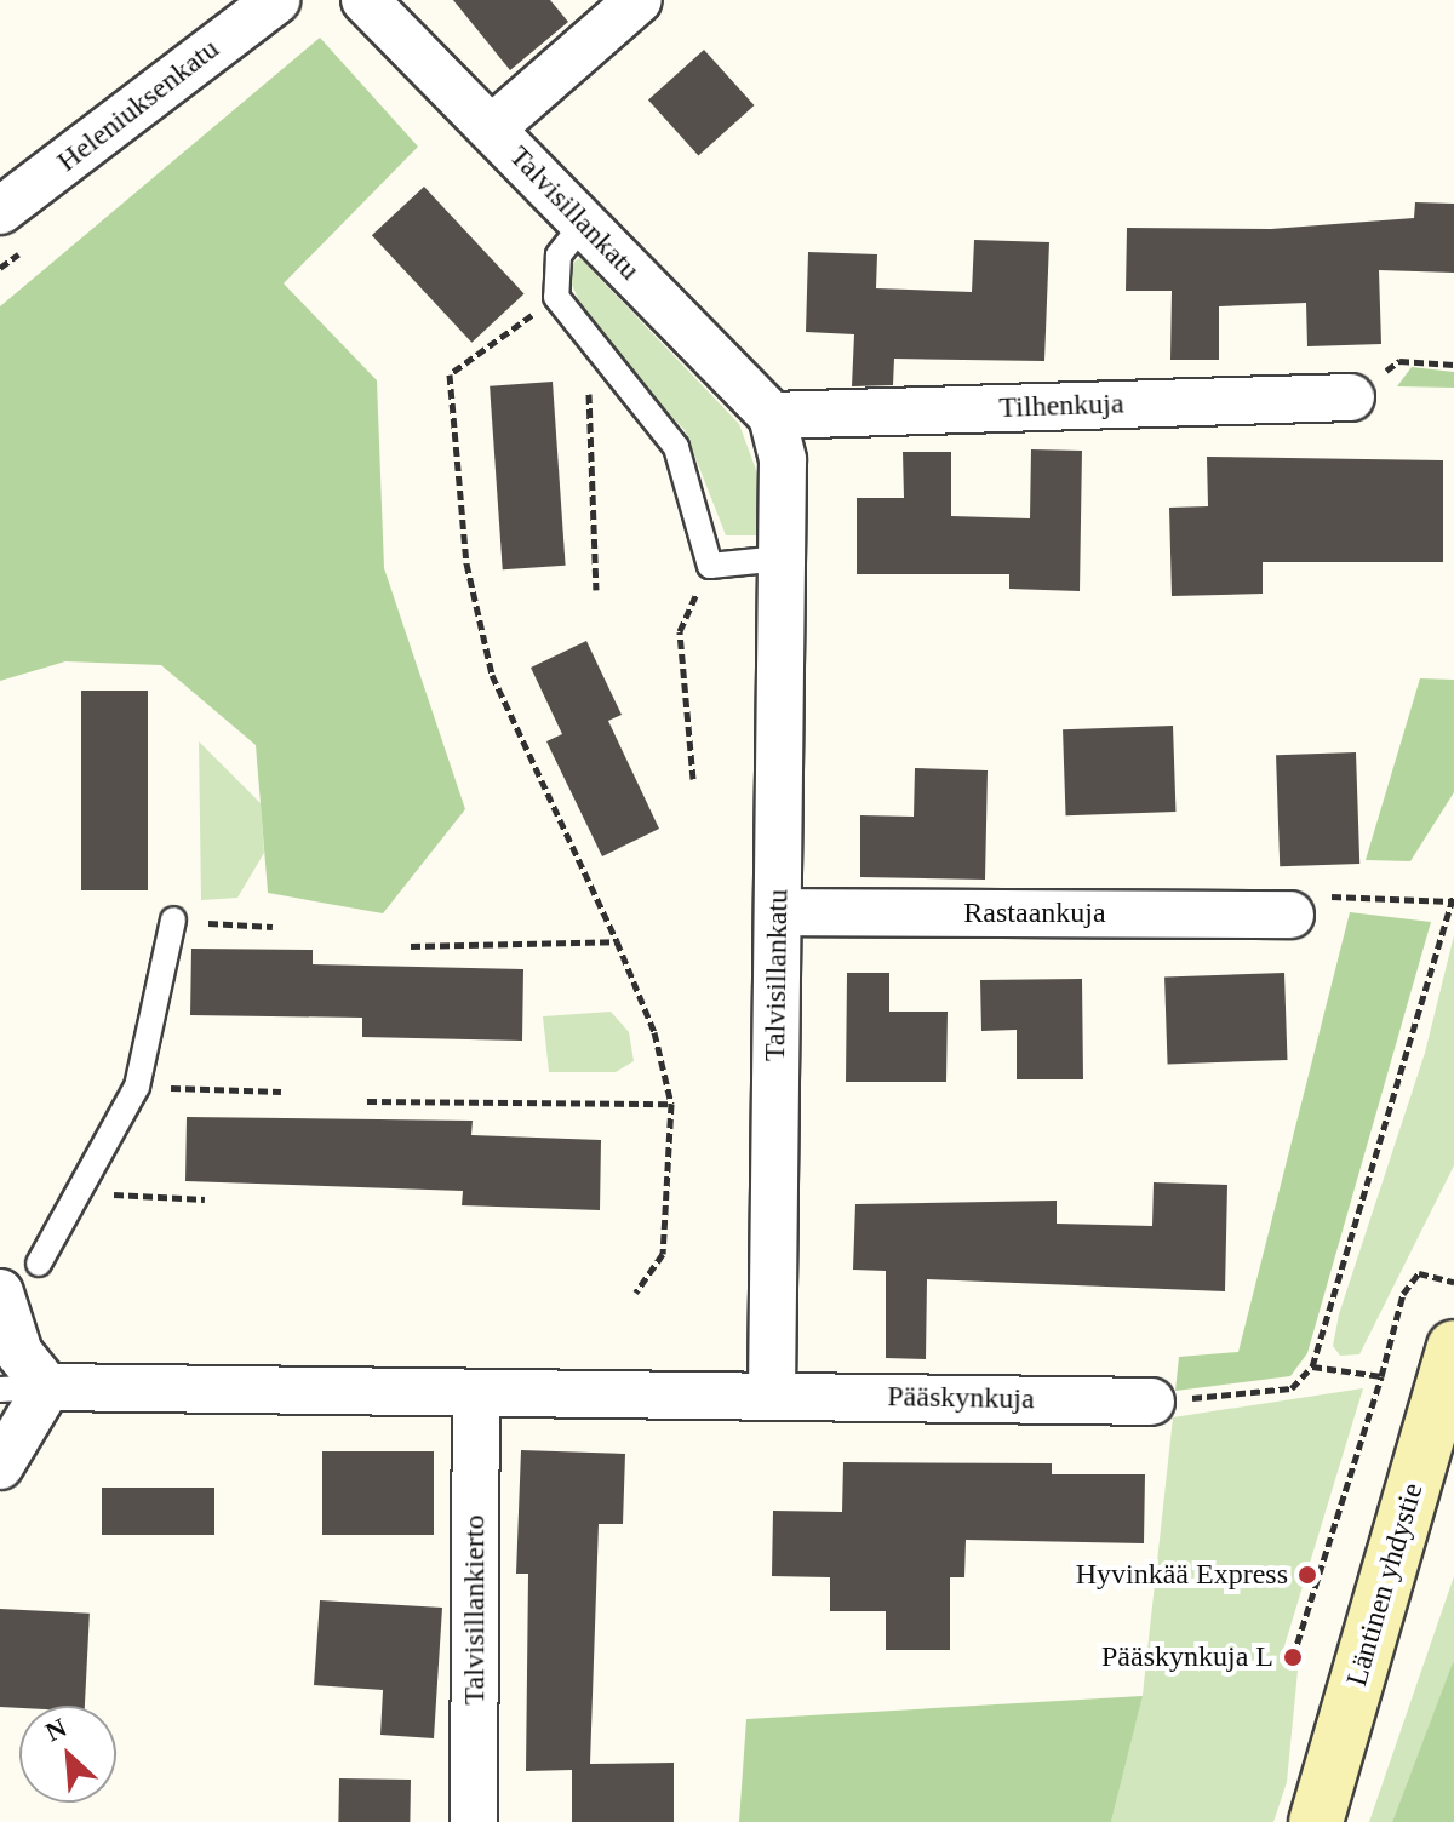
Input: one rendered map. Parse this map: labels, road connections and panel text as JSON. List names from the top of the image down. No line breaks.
{"streets":{"main road":["Läntinen yhdystie"],"street":["Heleniuksenkatu","Talvisillankatu","Tilhenkuja","Rastaankuja","Pääskynkuja","Talvisillankierto"]},"crossings":[["Talvisillankatu","Tilhenkuja"],["Talvisillankatu","Rastaankuja"],["Talvisillankatu","Pääskynkuja"]],"places":["Hyvinkää Express","Pääskynkuja L"],"north":"top left"}
